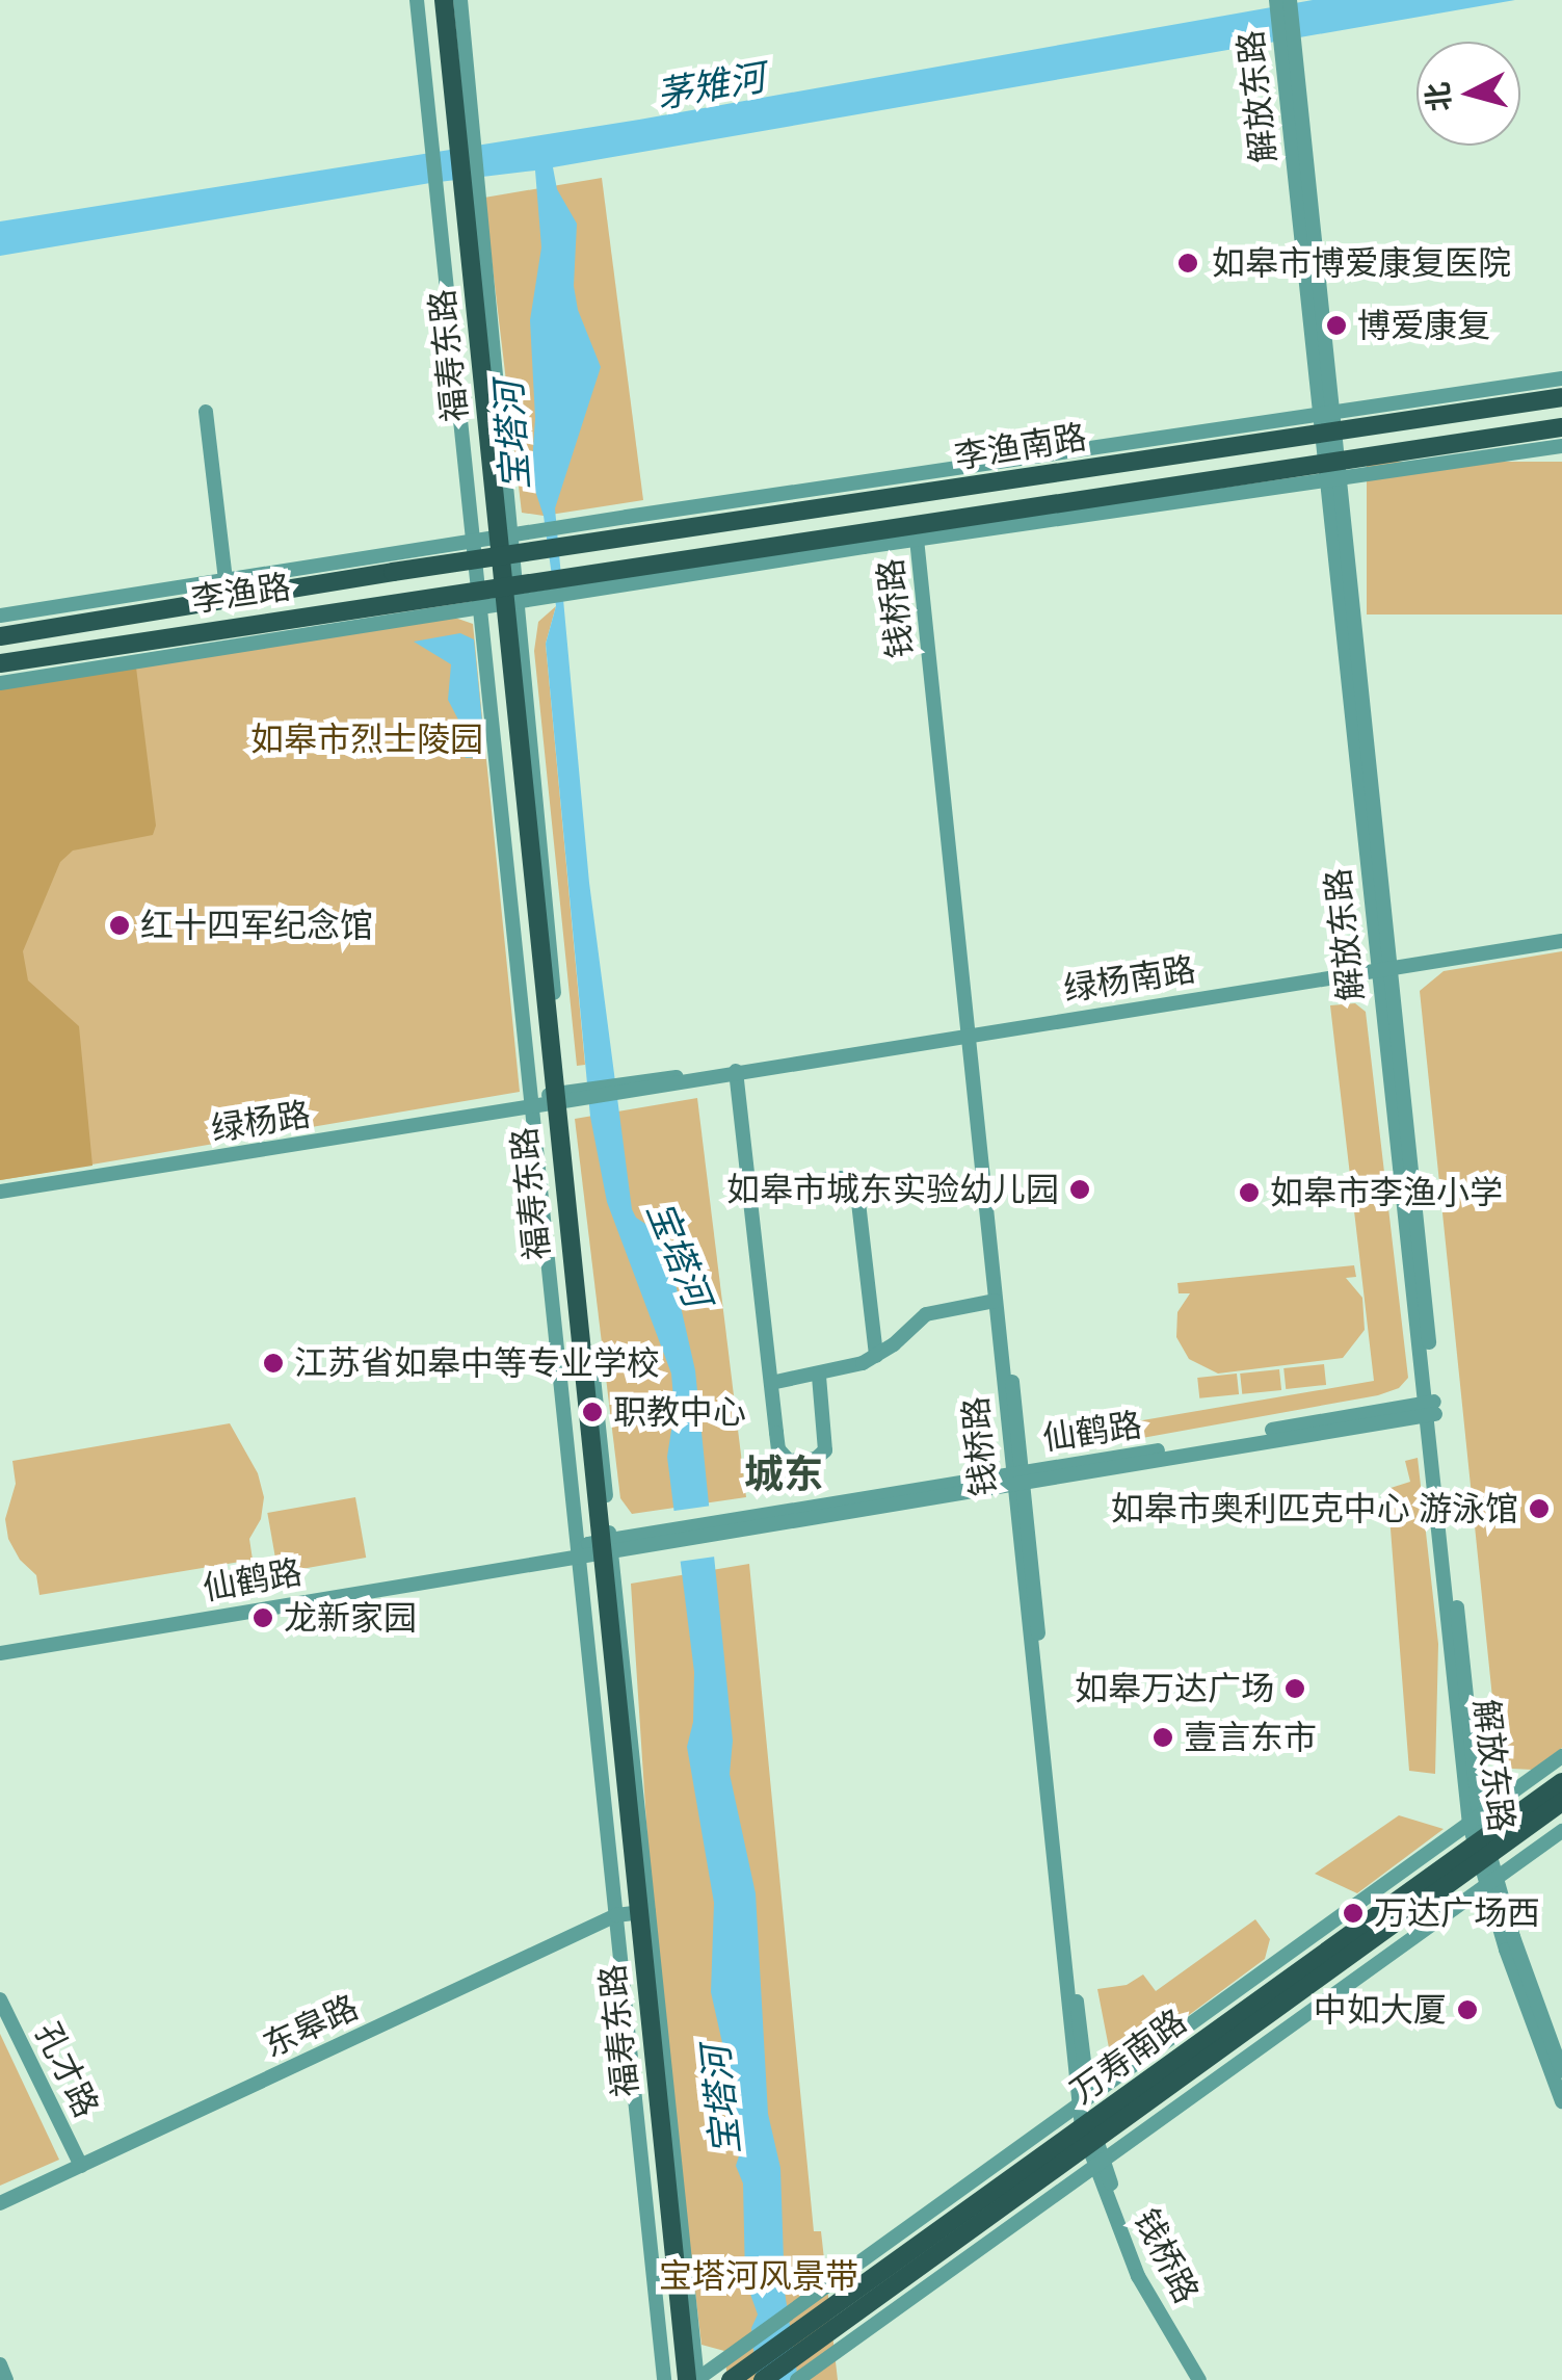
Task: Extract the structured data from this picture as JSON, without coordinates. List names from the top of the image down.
{
  "streets": {
    "main road": [
      "福寿东路",
      "李渔南路",
      "李渔路",
      "万寿南路"
    ],
    "street": [
      "解放东路",
      "钱桥路",
      "绿杨南路",
      "绿杨路",
      "仙鹤路",
      "东皋路",
      "孔才路"
    ]
  },
  "crossings": [
    ["解放东路", "李渔南路"],
    ["解放东路", "绿杨南路"],
    ["解放东路", "仙鹤路"],
    ["解放东路", "万寿南路"],
    ["福寿东路", "李渔南路"],
    ["福寿东路", "李渔路"],
    ["福寿东路", "绿杨南路"],
    ["福寿东路", "绿杨路"],
    ["福寿东路", "仙鹤路"],
    ["福寿东路", "东皋路"],
    ["李渔南路", "李渔路"],
    ["钱桥路", "绿杨南路"],
    ["钱桥路", "仙鹤路"],
    ["钱桥路", "万寿南路"],
    ["绿杨南路", "绿杨路"],
    ["东皋路", "孔才路"]
  ],
  "districts": ["城东"],
  "water": ["茅雉河", "宝塔河"],
  "parks": ["如皋市烈士陵园", "宝塔河风景带"],
  "places": [
    "如皋市博爱康复医院",
    "博爱康复",
    "红十四军纪念馆",
    "如皋市城东实验幼儿园",
    "如皋市李渔小学",
    "江苏省如皋中等专业学校",
    "职教中心",
    "如皋市奥利匹克中心 游泳馆",
    "龙新家园",
    "如皋万达广场",
    "壹言东市",
    "万达广场西",
    "中如大厦"
  ],
  "north": "left"
}
